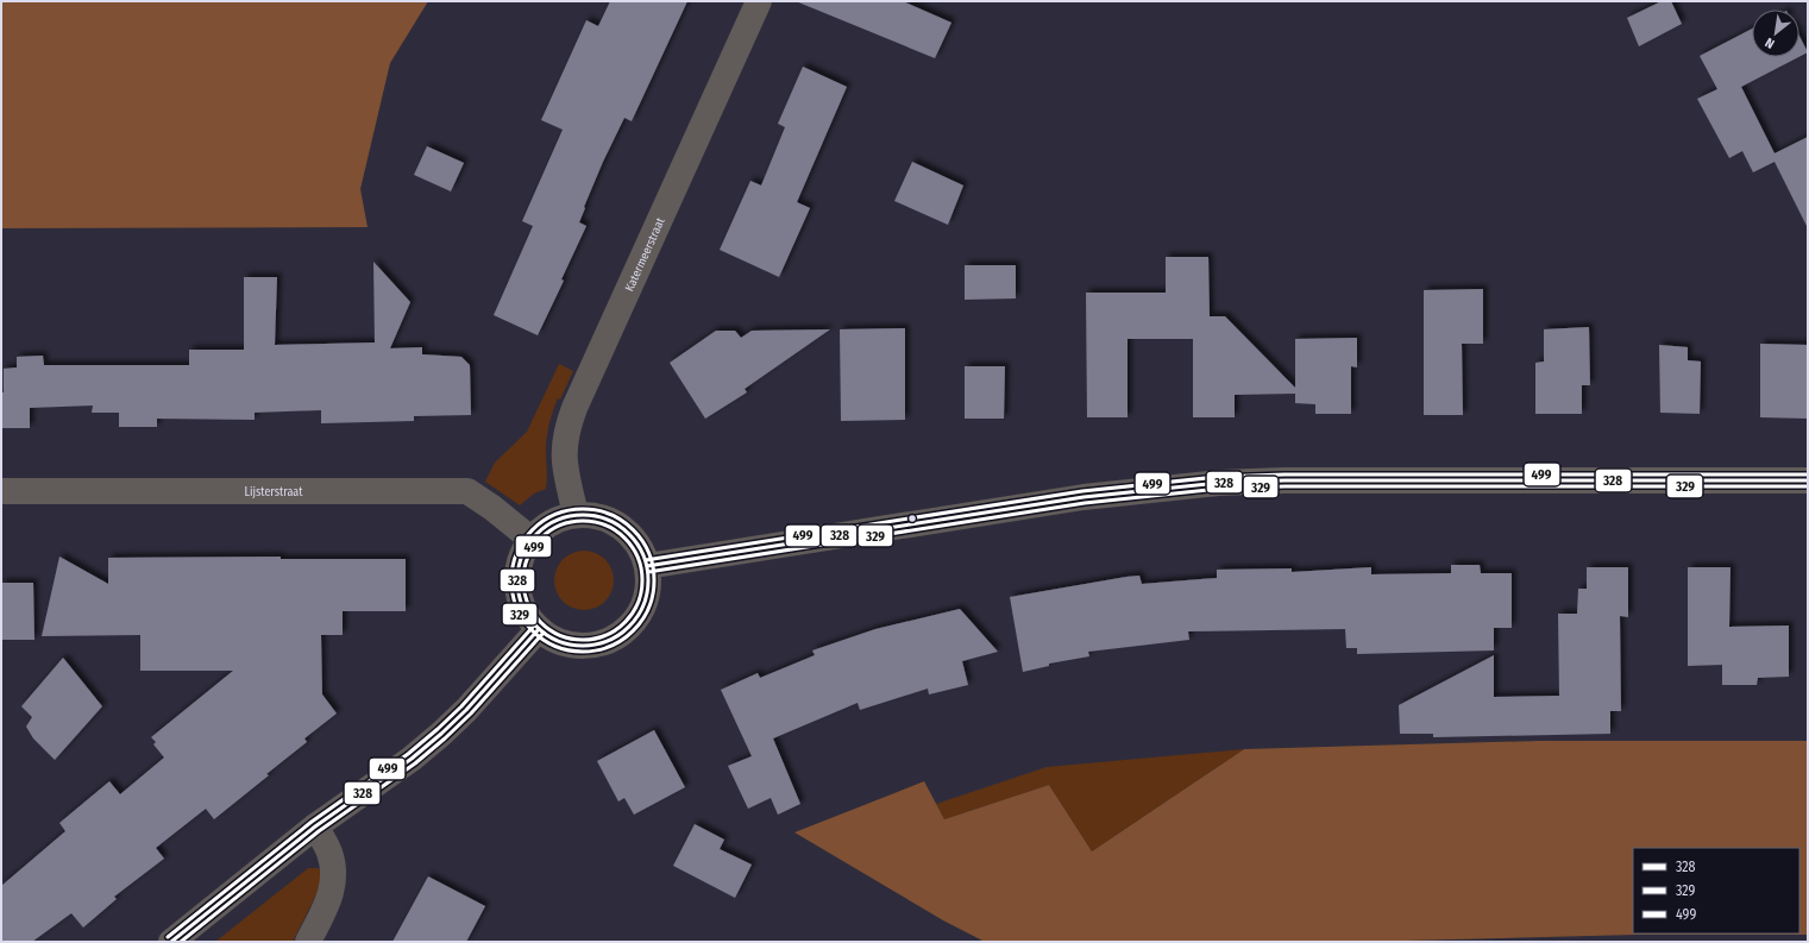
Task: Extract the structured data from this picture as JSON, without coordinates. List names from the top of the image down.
{
  "streets": {
    "street": ["Katermeerstraat", "Lijsterstraat"]
  },
  "crossings": [
    ["Katermeerstraat", "Lijsterstraat"]
  ],
  "lines": ["transit line 499", "transit line 328", "transit line 329"],
  "legend": ["328", "329", "499"],
  "north": "bottom left"
}
